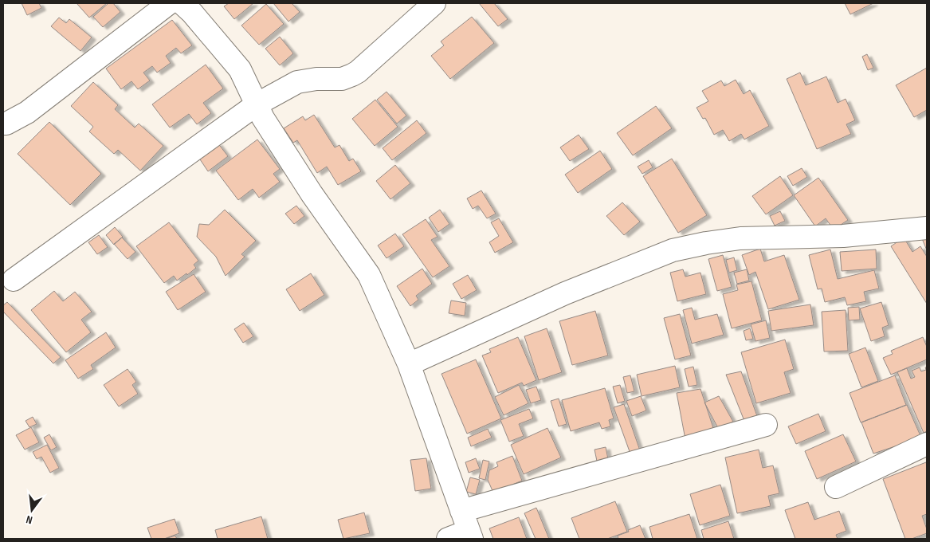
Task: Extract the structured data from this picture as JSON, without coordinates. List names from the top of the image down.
{
  "north": "bottom"
}
